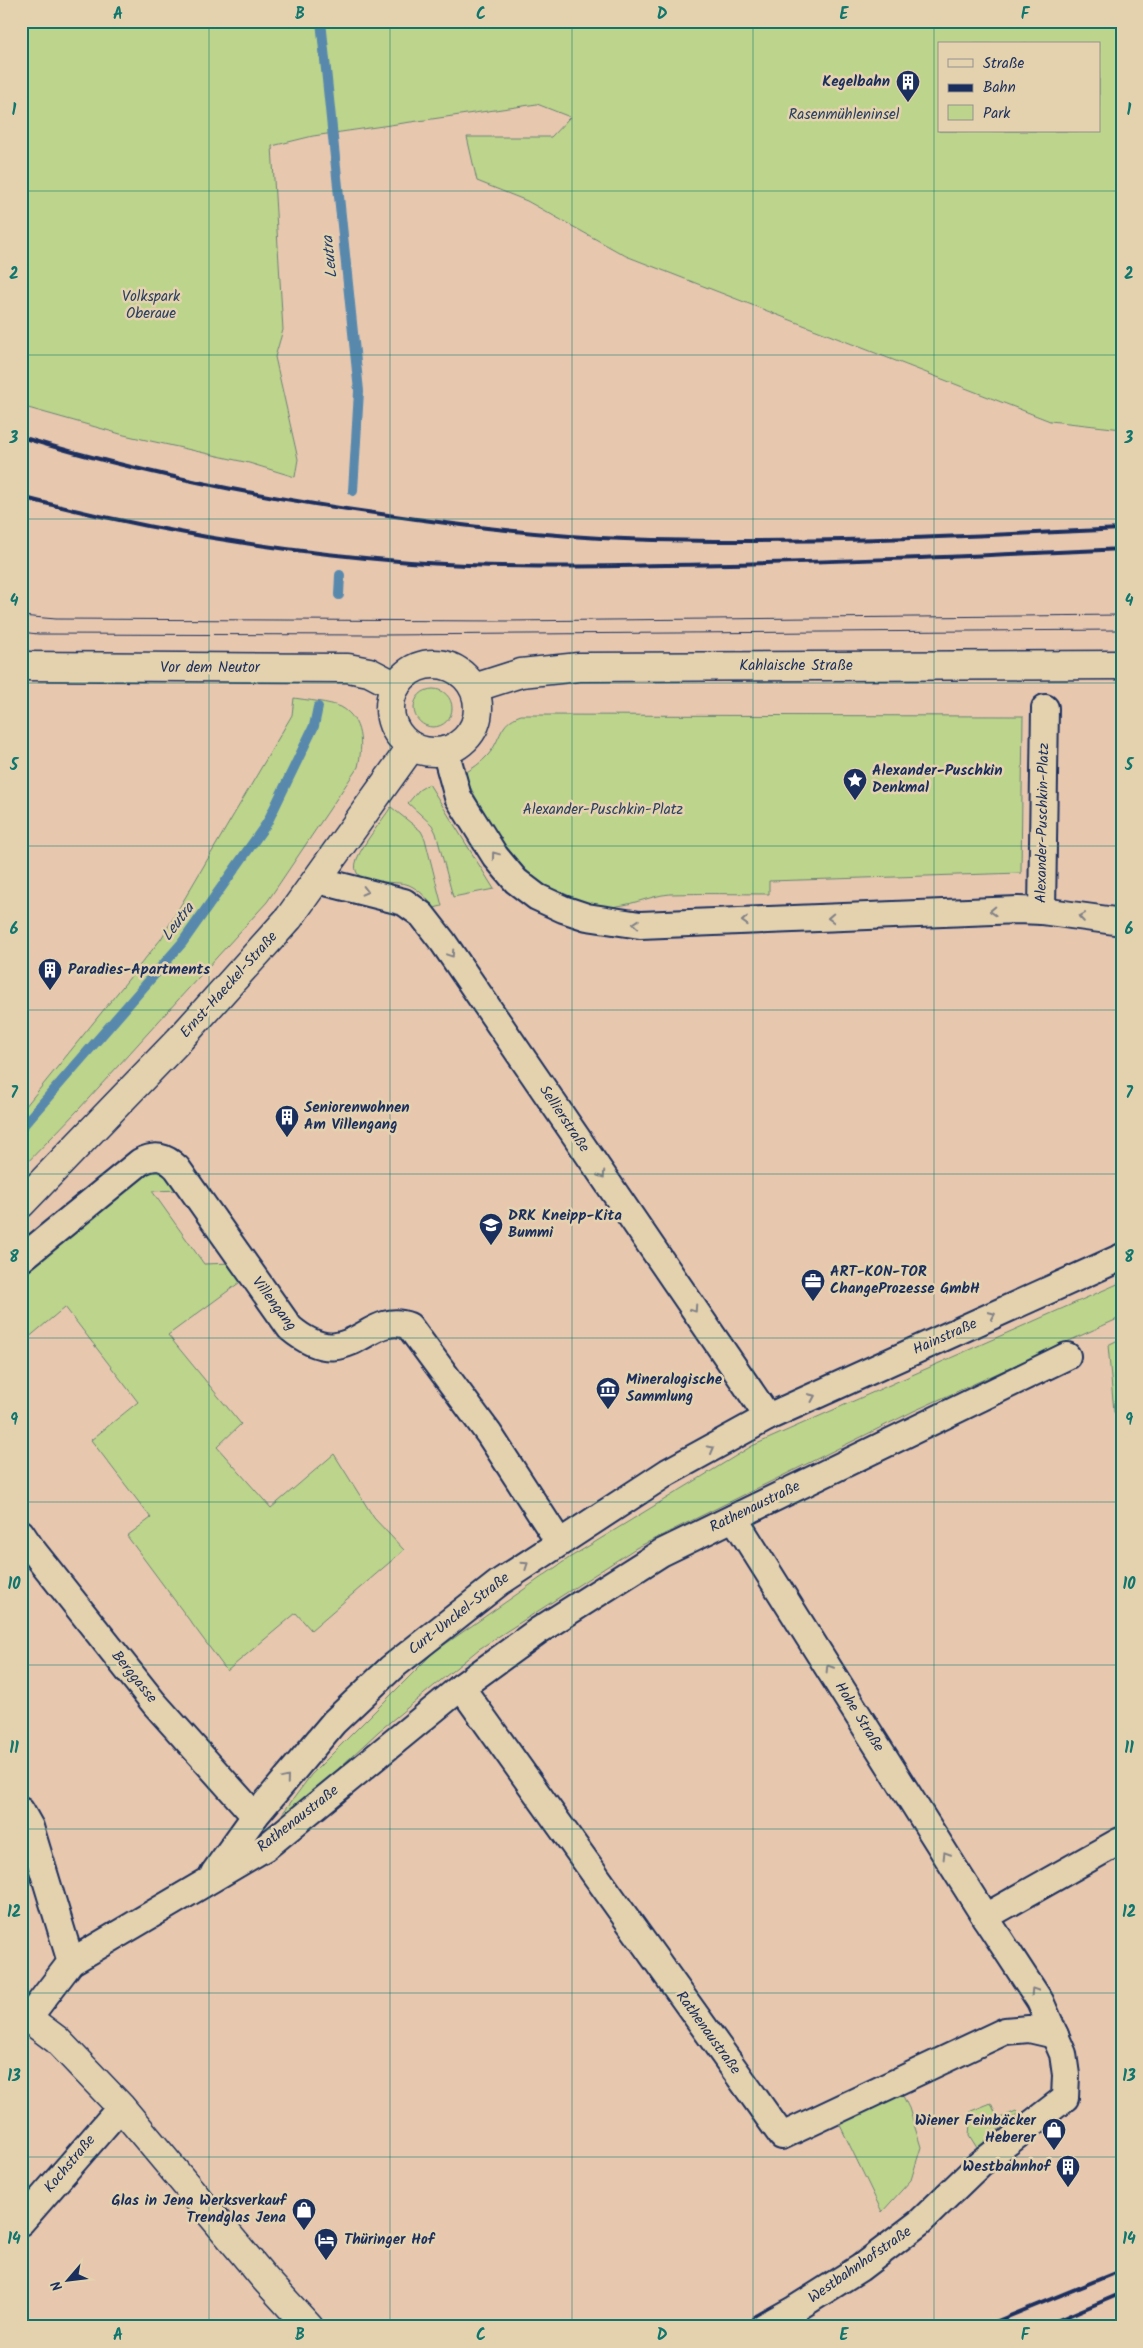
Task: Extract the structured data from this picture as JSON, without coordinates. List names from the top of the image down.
{
  "streets": {
    "main road": ["Kahlaische Straße", "Vor dem Neutor", "Ernst-Haeckel-Straße"],
    "street": [
      "Alexander-Puschkin-Platz",
      "Sellierstraße",
      "Villengang",
      "Hainstraße",
      "Rathenaustraße",
      "Curt-Unckel-Straße",
      "Berggasse",
      "Hohe Straße",
      "Kochstraße",
      "Westbahnhofstraße"
    ]
  },
  "crossings": [
    ["Kahlaische Straße", "Vor dem Neutor"],
    ["Kahlaische Straße", "Alexander-Puschkin-Platz"],
    ["Kahlaische Straße", "Ernst-Haeckel-Straße"],
    ["Vor dem Neutor", "Alexander-Puschkin-Platz"],
    ["Vor dem Neutor", "Ernst-Haeckel-Straße"],
    ["Alexander-Puschkin-Platz", "Ernst-Haeckel-Straße"],
    ["Ernst-Haeckel-Straße", "Sellierstraße"],
    ["Sellierstraße", "Hainstraße"],
    ["Sellierstraße", "Curt-Unckel-Straße"],
    ["Villengang", "Curt-Unckel-Straße"],
    ["Hainstraße", "Curt-Unckel-Straße"],
    ["Rathenaustraße", "Curt-Unckel-Straße"],
    ["Rathenaustraße", "Hohe Straße"],
    ["Curt-Unckel-Straße", "Berggasse"],
    ["Hohe Straße", "Westbahnhofstraße"]
  ],
  "one_way": [
    "Alexander-Puschkin-Platz",
    "Sellierstraße",
    "Hainstraße",
    "Curt-Unckel-Straße",
    "Hohe Straße"
  ],
  "water": ["Leutra"],
  "parks": ["Rasenmühleninsel", "Volkspark Oberaue", "Alexander-Puschkin-Platz"],
  "places": {
    "building": [
      "Kegelbahn",
      "Paradies-Apartments",
      "Seniorenwohnen Am Villengang",
      "Westbahnhof"
    ],
    "place": ["Alexander-Puschkin Denkmal"],
    "school or university": ["DRK Kneipp-Kita Bummi"],
    "office": ["ART-KON-TOR ChangeProzesse GmbH"],
    "museum": ["Mineralogische Sammlung"],
    "shop": ["Wiener Feinbäcker Heberer", "Glas in Jena Werksverkauf Trendglas Jena"],
    "hotel": ["Thüringer Hof"]
  },
  "legend": ["Straße", "Bahn", "Park"],
  "north": "bottom left",
  "grid": {
    "columns": [
      "A",
      "B",
      "C",
      "D",
      "E",
      "F"
    ],
    "rows": [
      "1",
      "2",
      "3",
      "4",
      "5",
      "6",
      "7",
      "8",
      "9",
      "10",
      "11",
      "12",
      "13",
      "14"
    ]
  }
}
